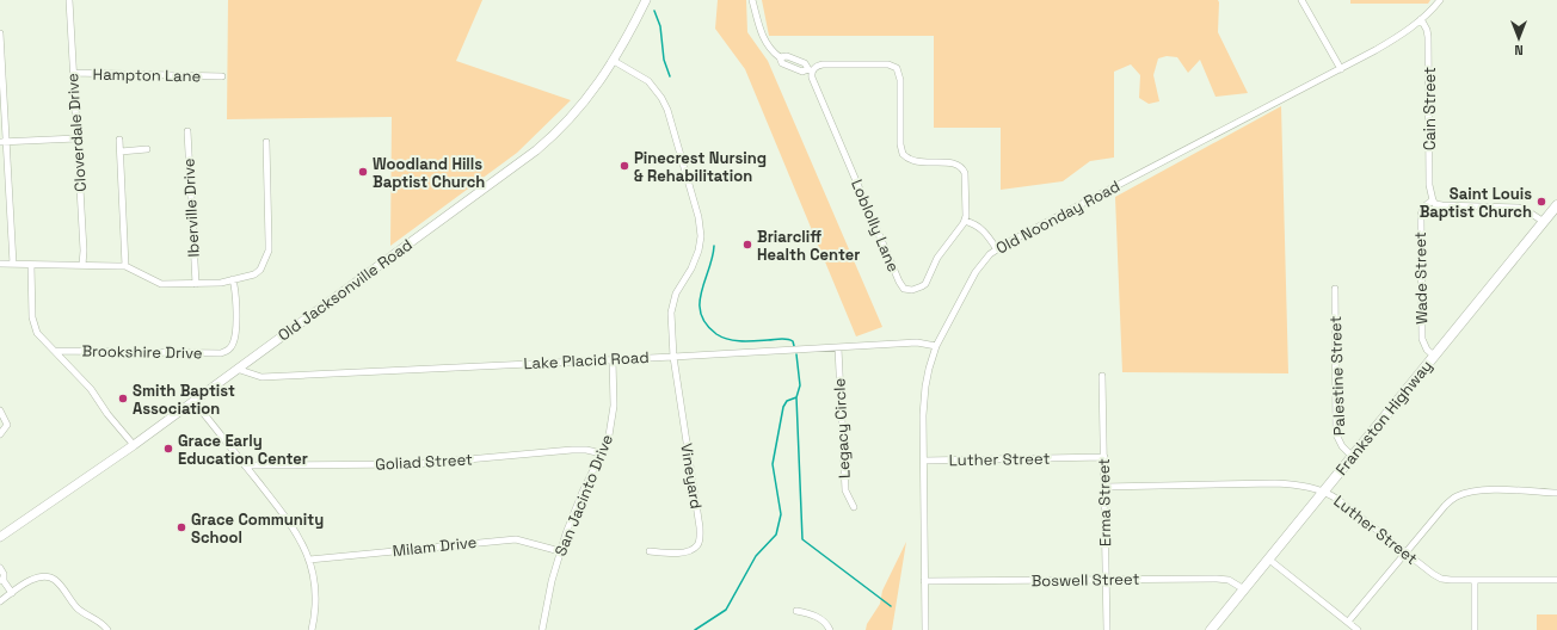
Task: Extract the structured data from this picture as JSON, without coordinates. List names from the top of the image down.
{
  "streets": {
    "main road": ["Old Jacksonville Road", "Frankston Highway"],
    "street": [
      "Hampton Lane",
      "Cain Street",
      "Cloverdale Drive",
      "Iberville Drive",
      "Old Noonday Road",
      "Loblolly Lane",
      "Wade Street",
      "Brookshire Drive",
      "Lake Placid Road",
      "Palestine Street",
      "Legacy Circle",
      "Luther Street",
      "Goliad Street",
      "Vineyard",
      "San Jacinto Drive",
      "Erma Street",
      "Milam Drive",
      "Boswell Street"
    ]
  },
  "crossings": [
    ["Hampton Lane", "Cloverdale Drive"],
    ["Cain Street", "Old Noonday Road"],
    ["Cain Street", "Wade Street"],
    ["Old Noonday Road", "Lake Placid Road"],
    ["Old Noonday Road", "Luther Street"],
    ["Old Noonday Road", "Boswell Street"],
    ["Wade Street", "Frankston Highway"],
    ["Old Jacksonville Road", "Lake Placid Road"],
    ["Lake Placid Road", "Legacy Circle"],
    ["Lake Placid Road", "Vineyard"],
    ["Lake Placid Road", "San Jacinto Drive"],
    ["Palestine Street", "Frankston Highway"],
    ["Frankston Highway", "Luther Street"],
    ["Frankston Highway", "Boswell Street"],
    ["Luther Street", "Erma Street"],
    ["Goliad Street", "San Jacinto Drive"],
    ["San Jacinto Drive", "Milam Drive"],
    ["Erma Street", "Boswell Street"]
  ],
  "places": [
    "Pinecrest Nursing & Rehabilitation",
    "Woodland Hills Baptist Church",
    "Saint Louis Baptist Church",
    "Briarcliff Health Center",
    "Smith Baptist Association",
    "Grace Early Education Center",
    "Grace Community School"
  ],
  "north": "bottom"
}
